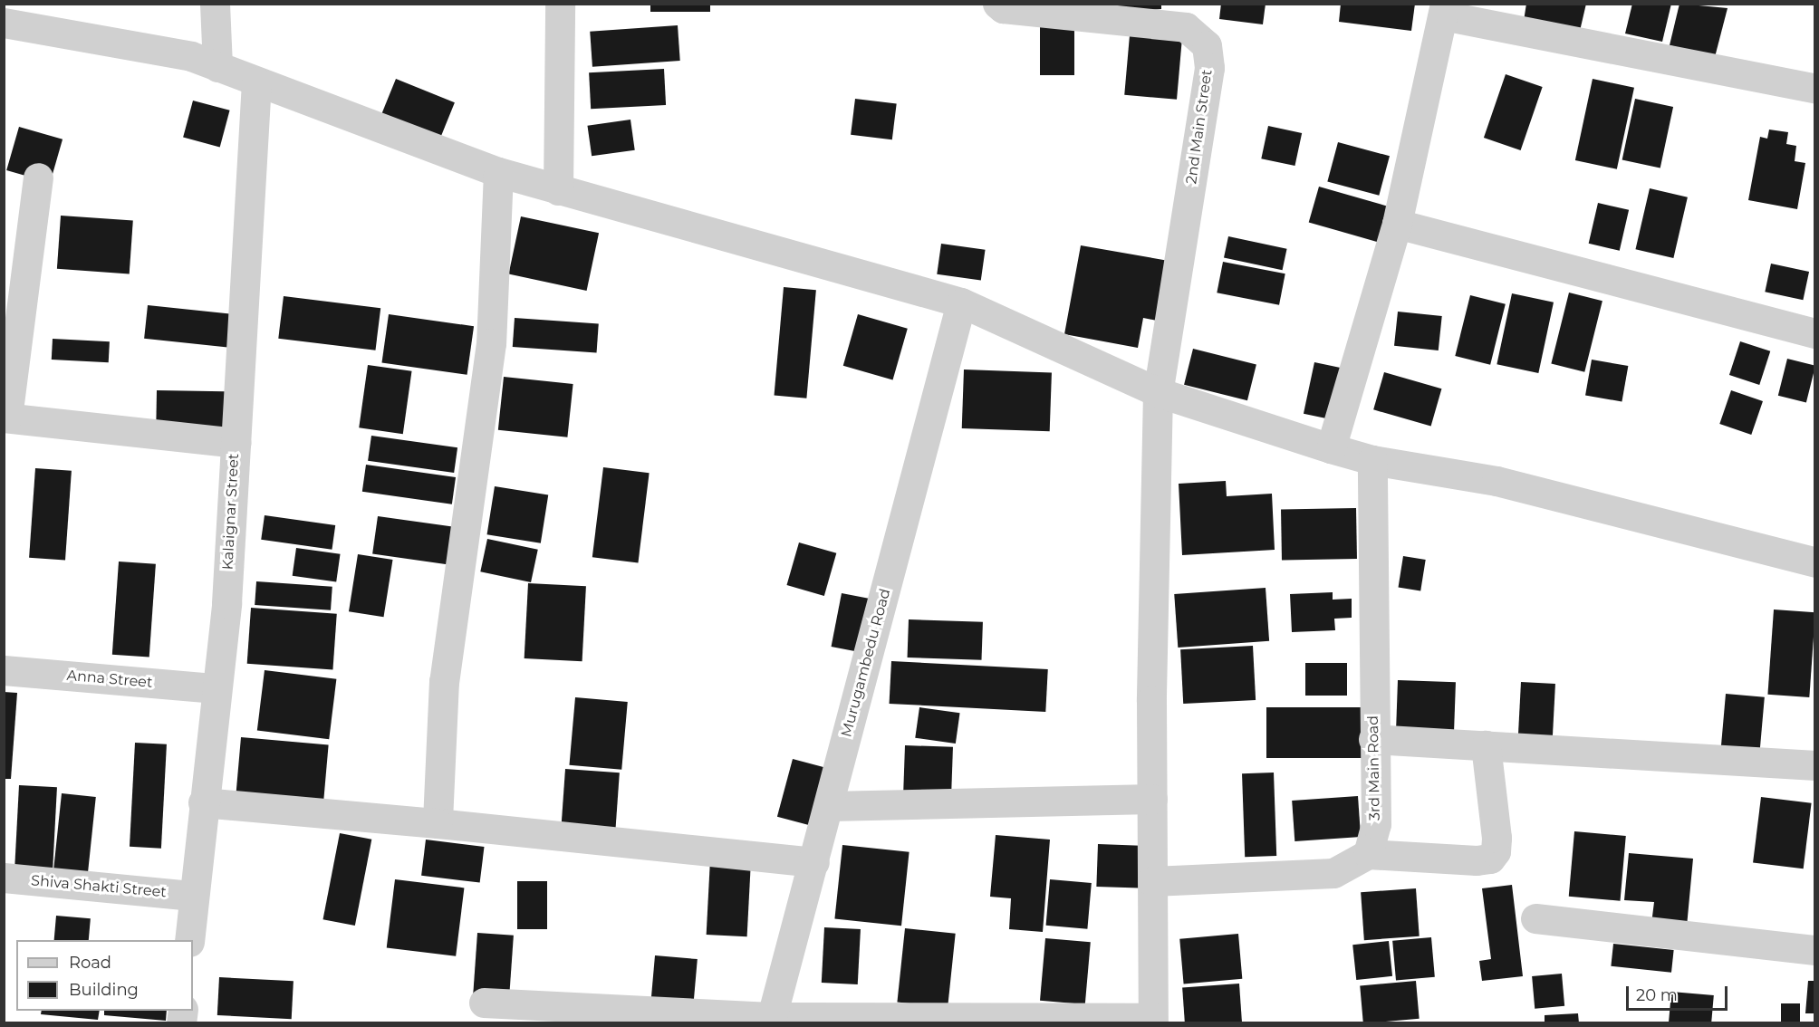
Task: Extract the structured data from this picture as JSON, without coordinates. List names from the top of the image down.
{
  "streets": {
    "street": [
      "2nd Main Street",
      "Kalaignar Street",
      "Murugambedu Road",
      "Anna Street",
      "3rd Main Road",
      "Shiva Shakti Street"
    ]
  },
  "crossings": [
    ["Kalaignar Street", "Anna Street"],
    ["Kalaignar Street", "Shiva Shakti Street"]
  ],
  "legend": ["Road", "Building"],
  "scale_bar": "20 m"
}
